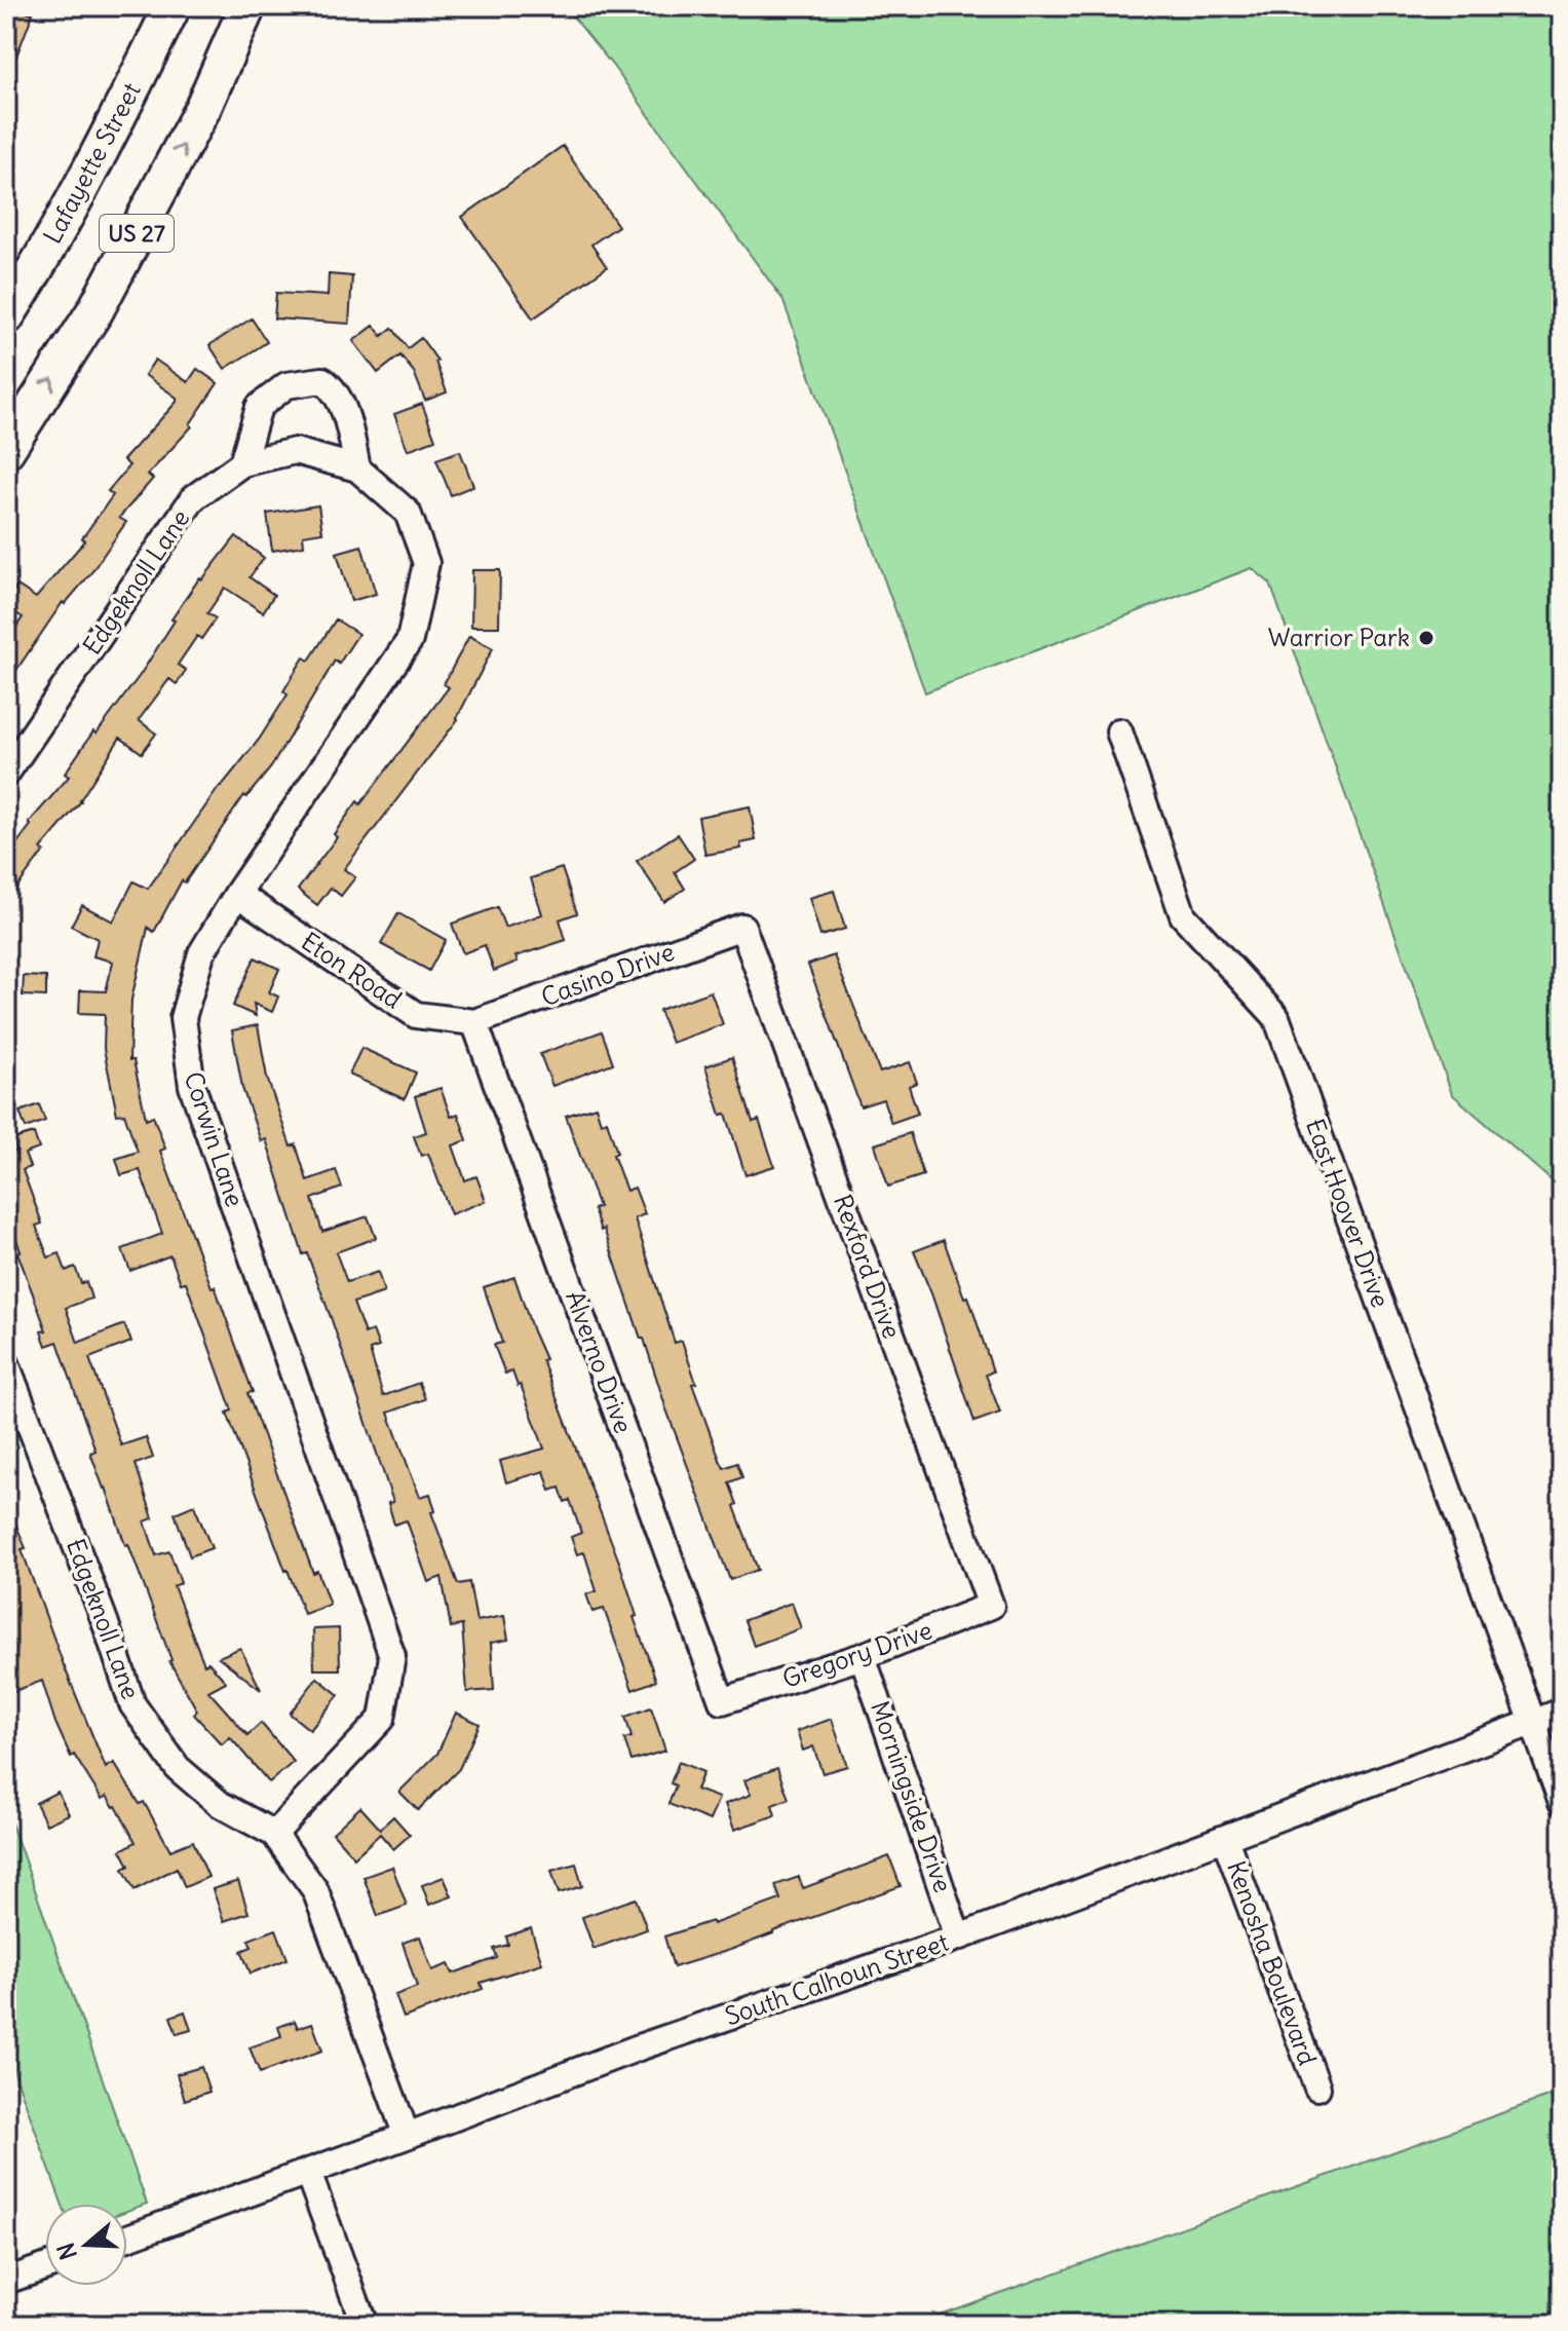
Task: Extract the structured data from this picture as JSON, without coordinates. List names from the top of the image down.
{
  "streets": {
    "highway": ["Lafayette Street", "US 27"],
    "street": [
      "Edgeknoll Lane",
      "Eton Road",
      "Casino Drive",
      "Corwin Lane",
      "East Hoover Drive",
      "Rexford Drive",
      "Alverno Drive",
      "Gregory Drive",
      "Morningside Drive",
      "Kenosha Boulevard",
      "South Calhoun Street"
    ]
  },
  "crossings": [
    ["Edgeknoll Lane", "Corwin Lane"],
    ["Edgeknoll Lane", "South Calhoun Street"],
    ["Eton Road", "Casino Drive"],
    ["Eton Road", "Corwin Lane"],
    ["Eton Road", "Alverno Drive"],
    ["Casino Drive", "Rexford Drive"],
    ["Casino Drive", "Alverno Drive"],
    ["East Hoover Drive", "South Calhoun Street"],
    ["Rexford Drive", "Gregory Drive"],
    ["Alverno Drive", "Gregory Drive"],
    ["Gregory Drive", "Morningside Drive"],
    ["Morningside Drive", "South Calhoun Street"],
    ["Kenosha Boulevard", "South Calhoun Street"]
  ],
  "places": ["Warrior Park"],
  "north": "left"
}
